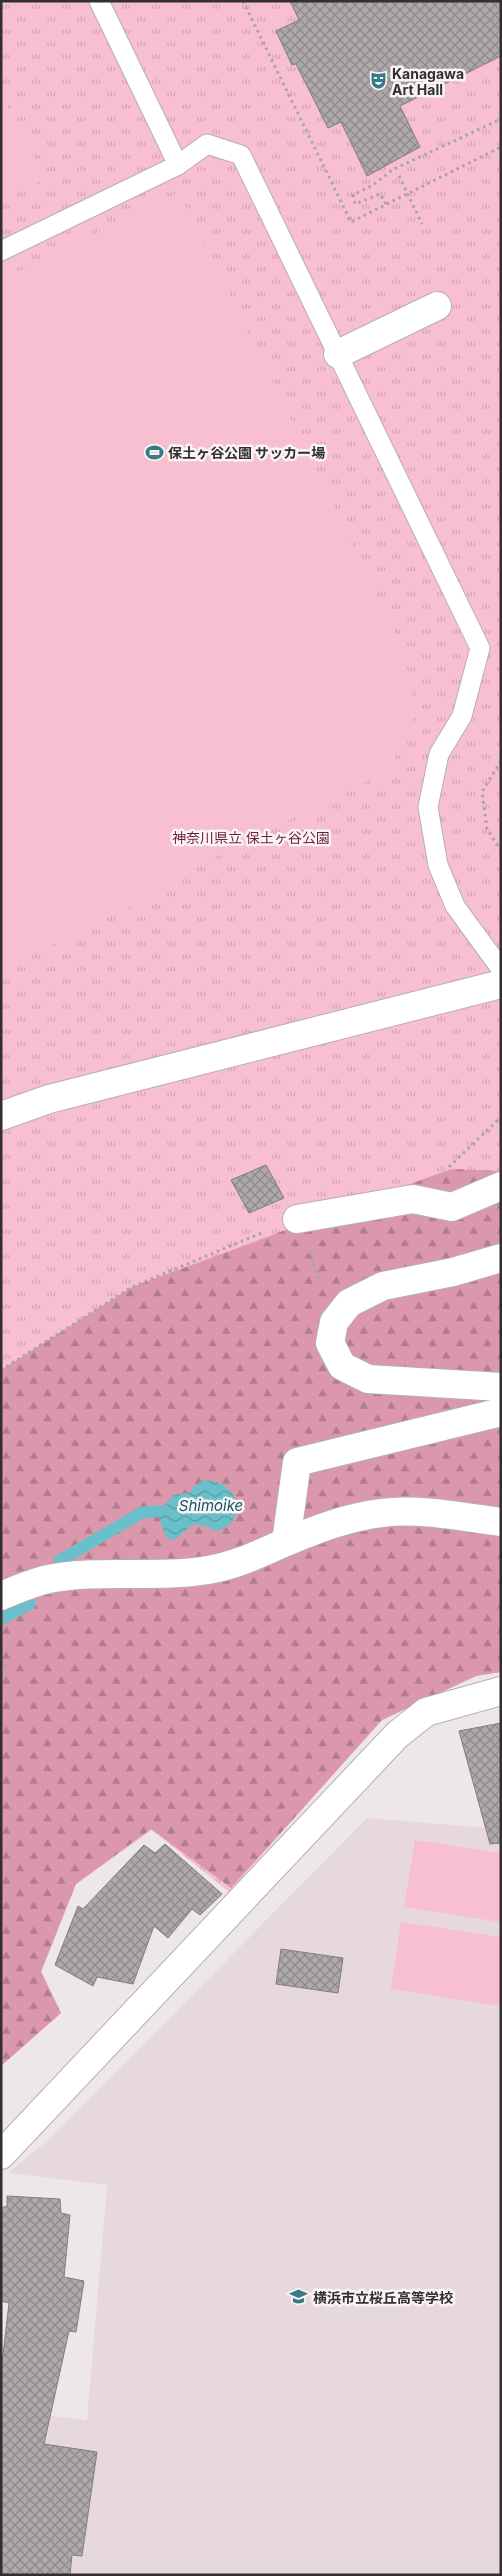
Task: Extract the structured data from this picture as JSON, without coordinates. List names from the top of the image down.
{
  "water": ["Shimoike"],
  "parks": ["神奈川県立 保土ヶ谷公園"],
  "places": {
    "theatre": ["Kanagawa Art Hall"],
    "sports": ["保土ヶ谷公園 サッカー場"],
    "school or university": ["横浜市立桜丘高等学校"]
  }
}
